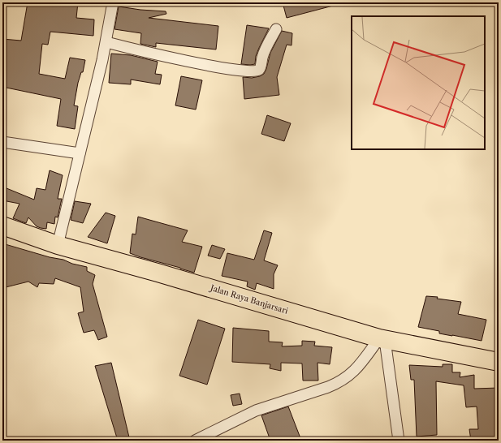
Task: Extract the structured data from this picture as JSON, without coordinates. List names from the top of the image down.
{
  "streets": {
    "highway": ["Jalan Raya Banjarsari"]
  }
}
